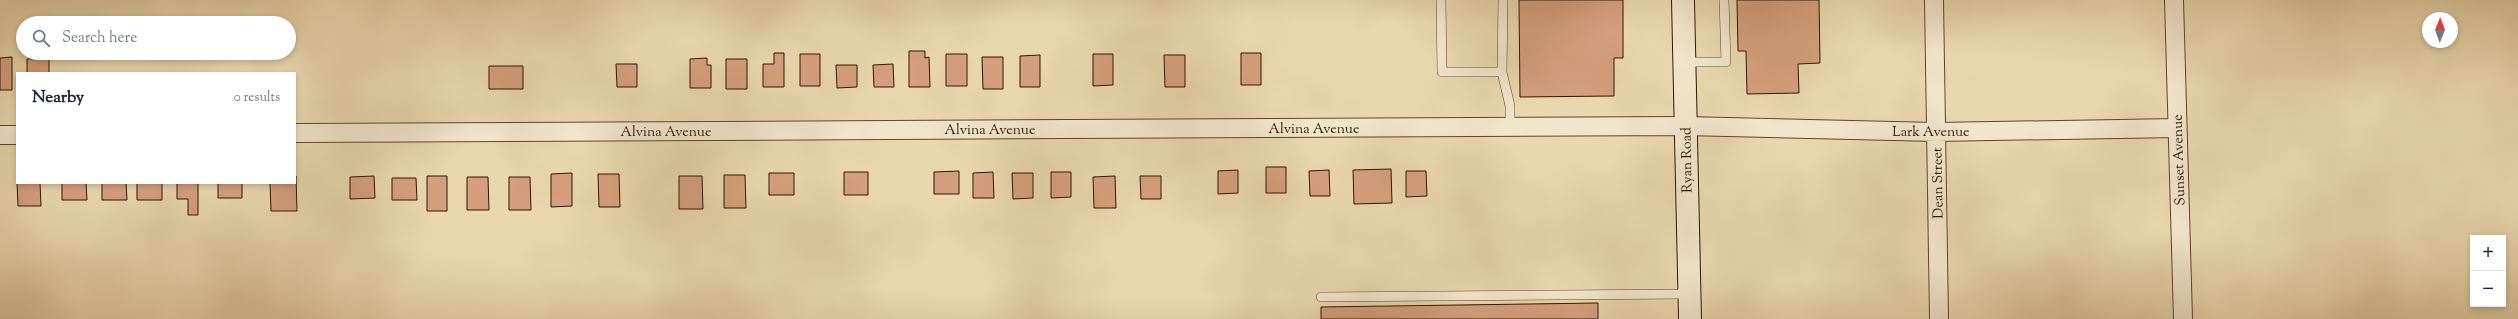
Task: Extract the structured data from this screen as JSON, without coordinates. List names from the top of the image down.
{
  "streets": {
    "main road": ["Ryan Road"],
    "street": [
      "Alvina Avenue",
      "Lark Avenue",
      "Sunset Avenue",
      "Dean Street"
    ]
  },
  "crossings": [
    ["Alvina Avenue", "Lark Avenue"],
    ["Alvina Avenue", "Ryan Road"],
    ["Lark Avenue", "Ryan Road"],
    ["Lark Avenue", "Sunset Avenue"],
    ["Lark Avenue", "Dean Street"]
  ],
  "north": "top",
  "page": {
    "search": "Search here",
    "heading": ["Nearby", "0 results"],
    "map_buttons": ["+", "−"]
  }
}
